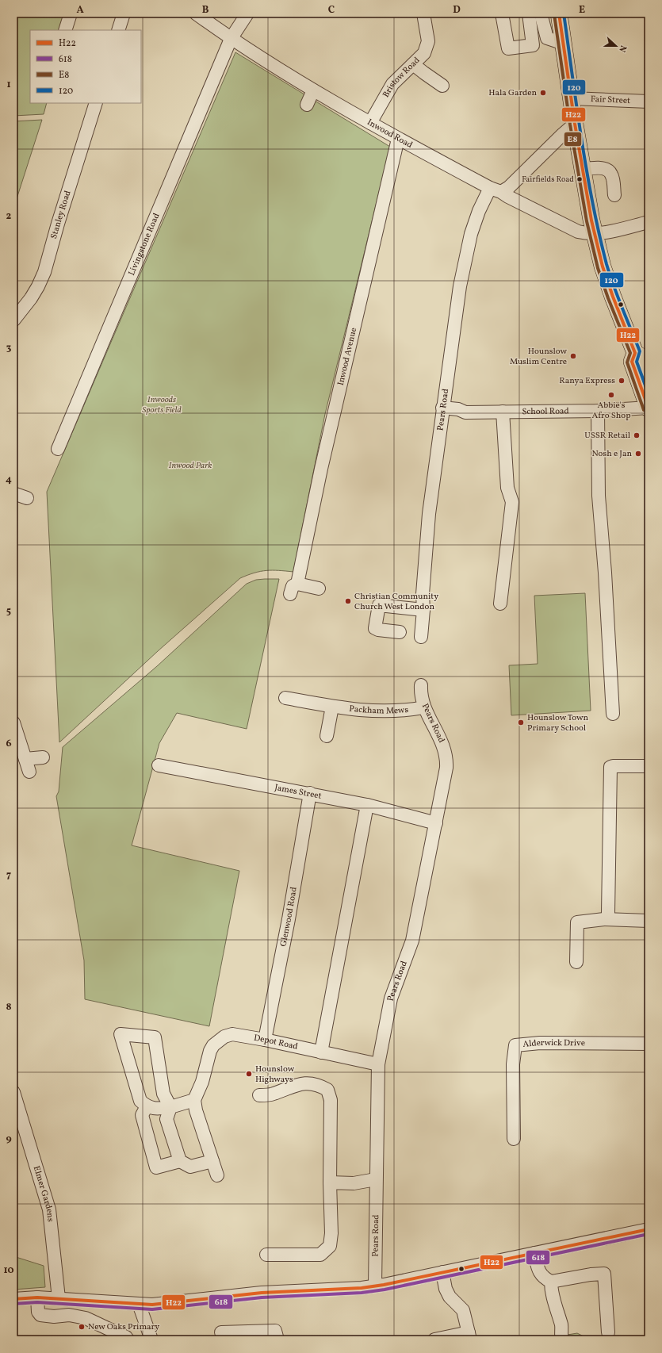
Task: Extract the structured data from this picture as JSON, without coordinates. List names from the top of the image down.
{
  "streets": {
    "street": [
      "Bristow Road",
      "Fair Street",
      "Inwood Road",
      "Stanley Road",
      "Livingstone Road",
      "Inwood Avenue",
      "Pears Road",
      "School Road",
      "Packham Mews",
      "James Street",
      "Glenwood Road",
      "Depot Road",
      "Alderwick Drive",
      "Elmer Gardens"
    ]
  },
  "crossings": [
    ["Bristow Road", "Inwood Road"],
    ["Inwood Road", "Livingstone Road"],
    ["Inwood Road", "Inwood Avenue"],
    ["Inwood Road", "Pears Road"],
    ["Pears Road", "School Road"],
    ["Pears Road", "Packham Mews"],
    ["Pears Road", "James Street"],
    ["Pears Road", "Depot Road"],
    ["James Street", "Glenwood Road"],
    ["Glenwood Road", "Depot Road"]
  ],
  "parks": ["Inwoods Sports Field", "Inwood Park"],
  "places": [
    "Hala Garden",
    "Fairfields Road",
    "Hounslow Muslim Centre",
    "Ranya Express",
    "Abbie's Afro Shop",
    "USSR Retail",
    "Nosh e Jan",
    "Christian Community Church West London",
    "Hounslow Town Primary School",
    "Hounslow Highways",
    "New Oaks Primary"
  ],
  "lines": [
    "transit line H22",
    "transit line 120",
    "transit line E8",
    "transit line 618"
  ],
  "legend": [
    "H22",
    "618",
    "E8",
    "120"
  ],
  "north": "right",
  "grid": {
    "columns": [
      "A",
      "B",
      "C",
      "D",
      "E"
    ],
    "rows": [
      "1",
      "2",
      "3",
      "4",
      "5",
      "6",
      "7",
      "8",
      "9",
      "10"
    ]
  }
}
